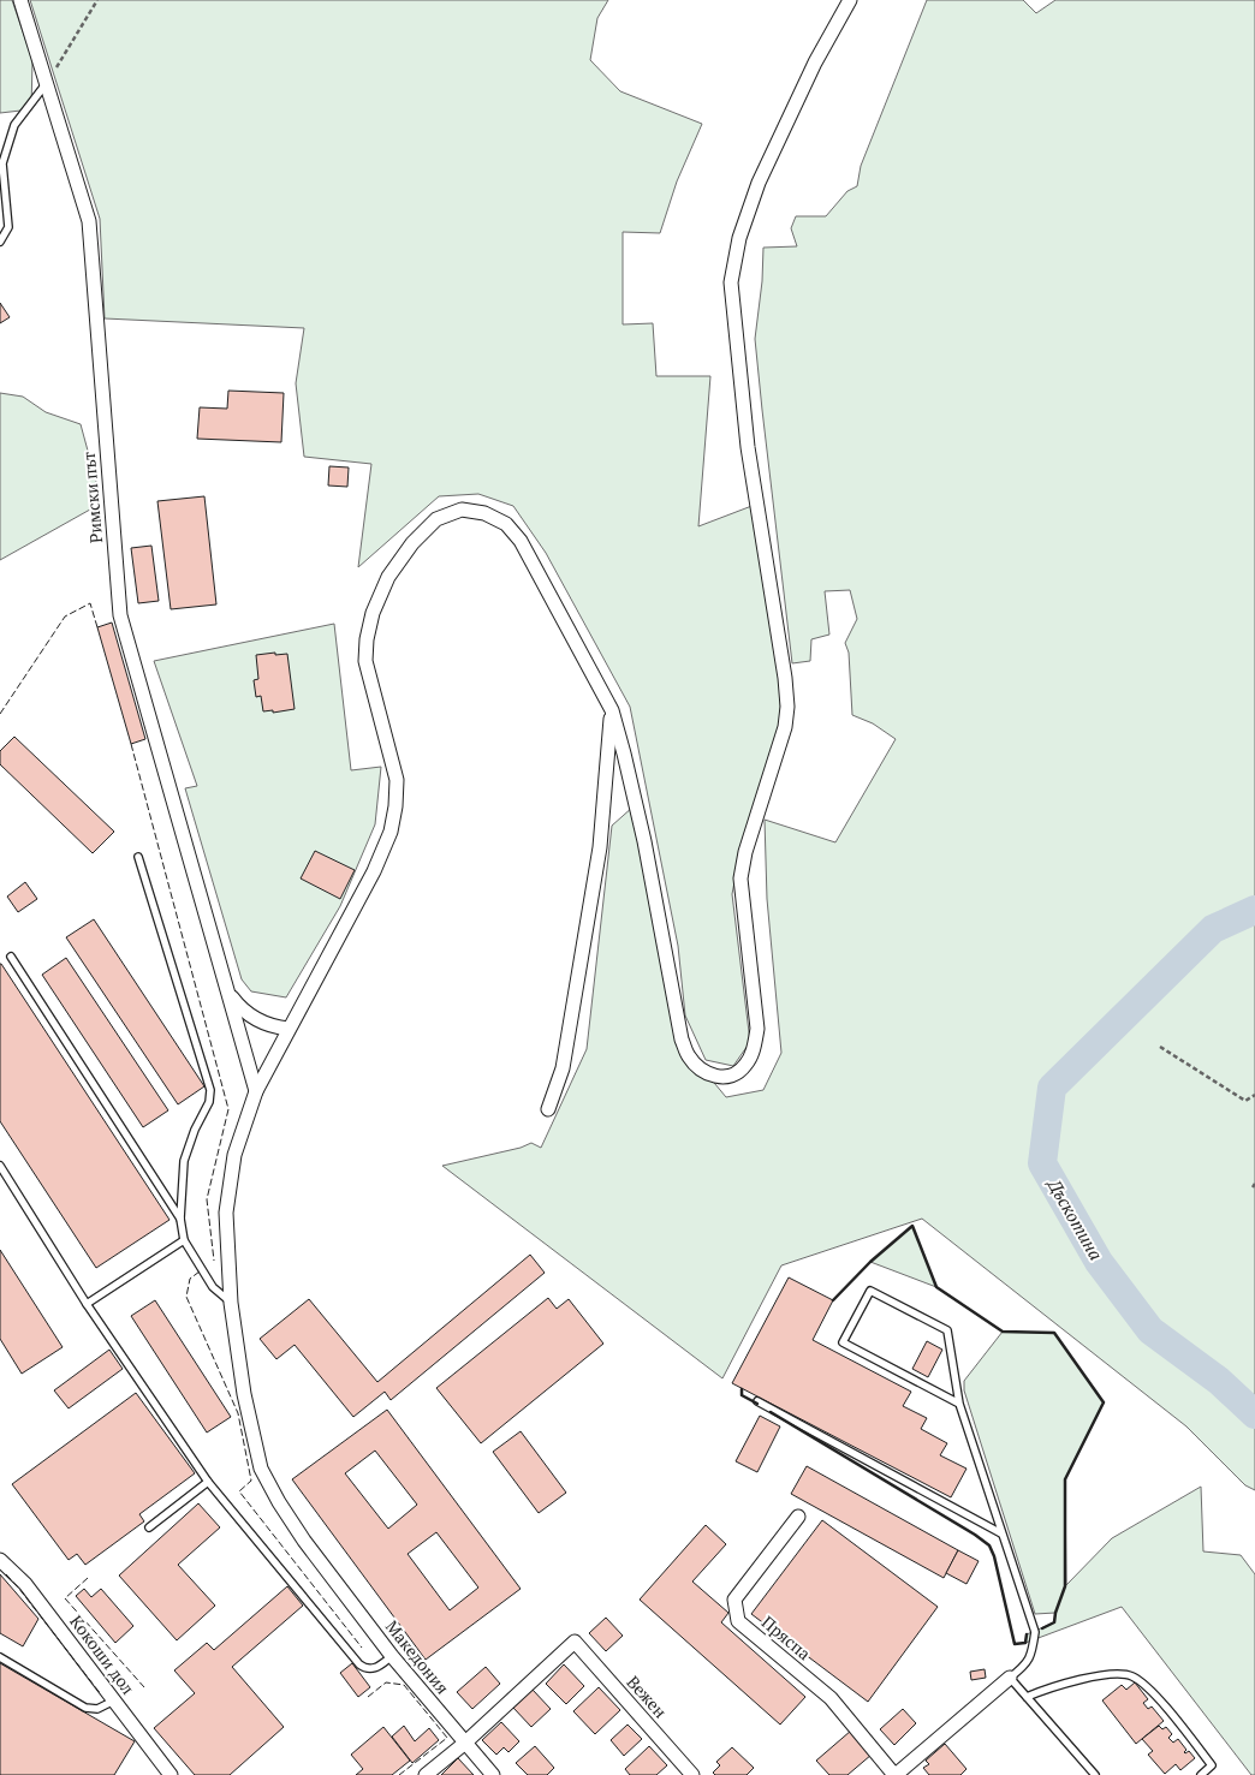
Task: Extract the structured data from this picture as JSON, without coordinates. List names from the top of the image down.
{
  "streets": {
    "street": [
      "Римски път",
      "Пряспа",
      "Кокоши дол",
      "Македония",
      "Вежен"
    ]
  },
  "crossings": [
    ["Римски път", "Македония"],
    ["Македония", "Вежен"]
  ],
  "water": ["Дъскотина"]
}
